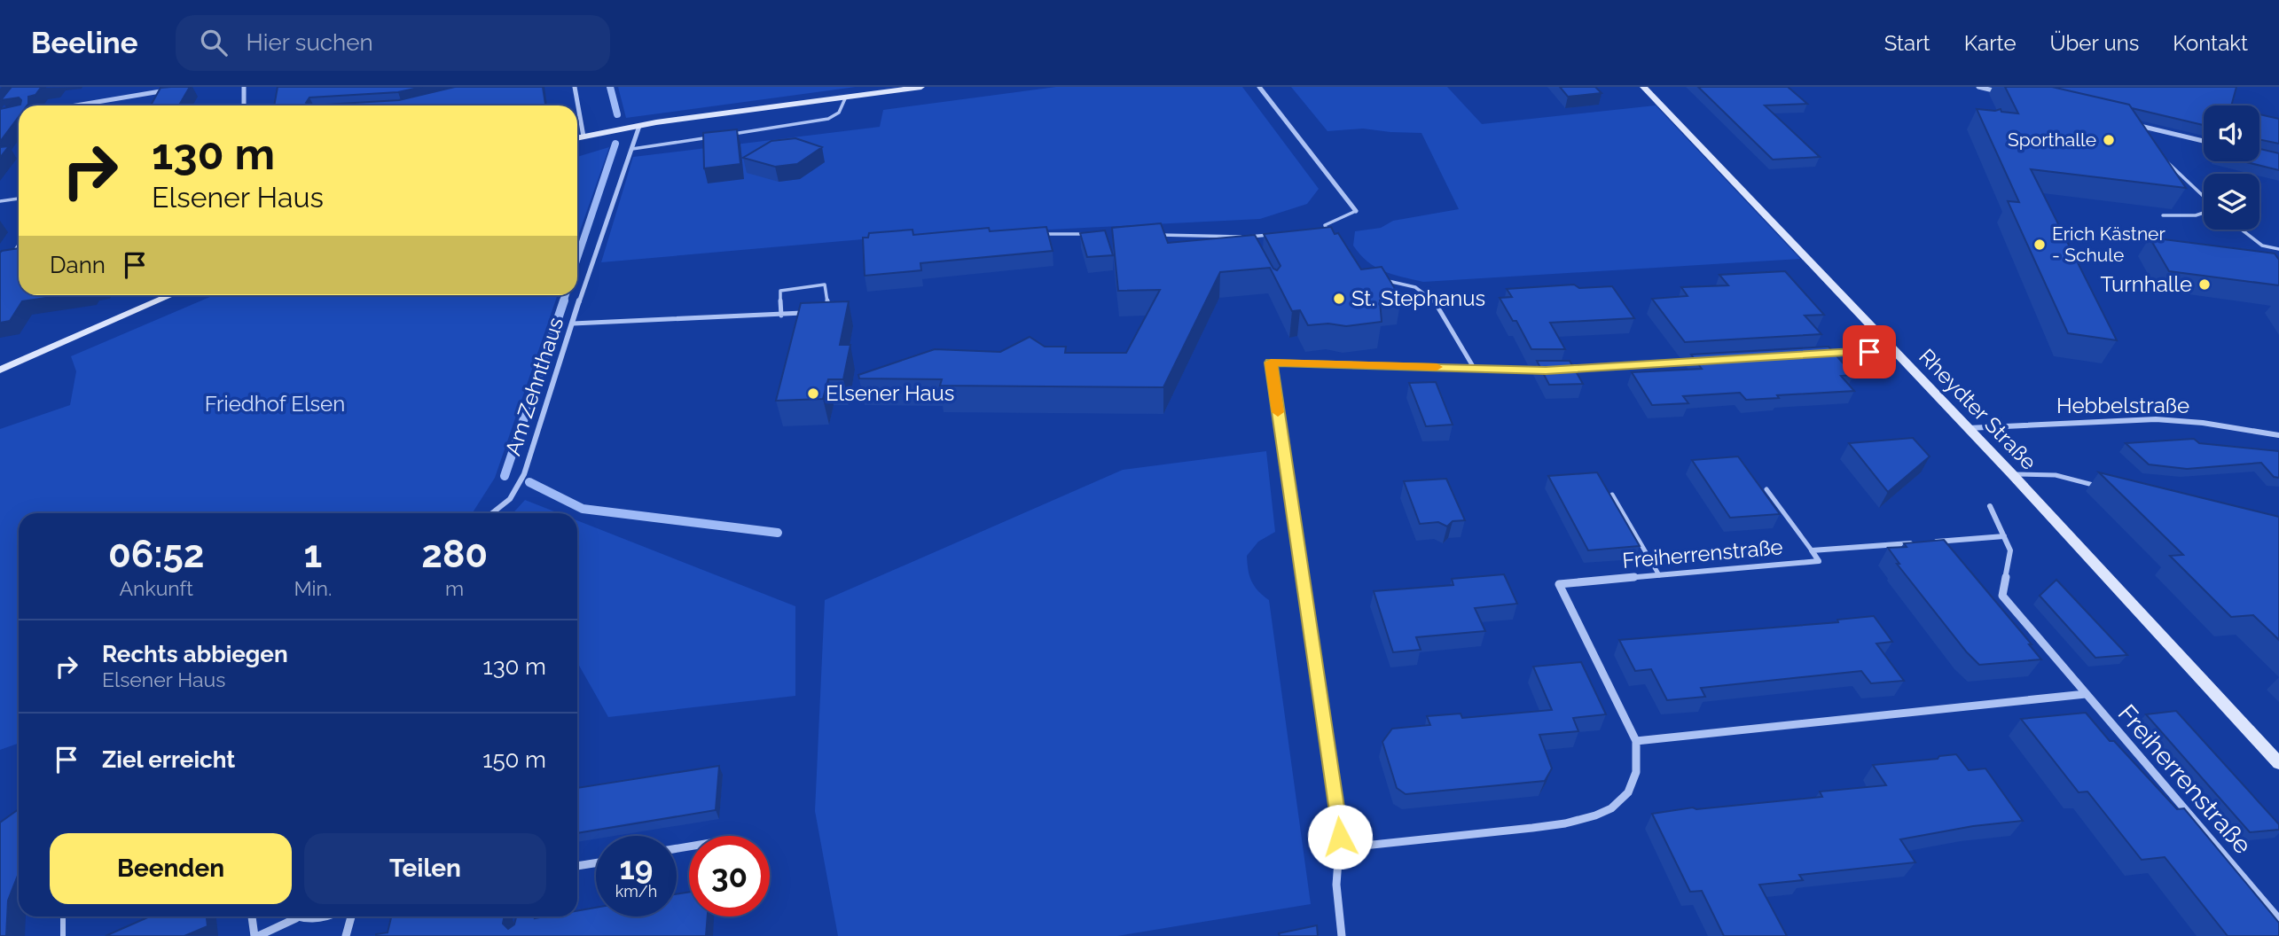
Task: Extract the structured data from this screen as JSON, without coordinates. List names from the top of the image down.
{
  "streets": {
    "main road": ["Rheydter Straße"],
    "street": ["Am Zehnthaus", "Hebbelstraße", "Freiherrenstraße"]
  },
  "crossings": [
    ["Hebbelstraße", "Rheydter Straße"]
  ],
  "parks": ["Friedhof Elsen"],
  "places": [
    "Sporthalle",
    "Erich Kästner - Schule",
    "Turnhalle",
    "St. Stephanus",
    "Elsener Haus"
  ],
  "page": {
    "header": "Beeline",
    "search": "Hier suchen",
    "nav": [
      "Start",
      "Karte",
      "Über uns",
      "Kontakt"
    ],
    "turn": ["130 m", "Elsener Haus"],
    "then": "Dann",
    "eta": [
      "06:52",
      "Ankunft",
      "1",
      "Min.",
      "280",
      "m"
    ],
    "list": [
      {
        "name": "Rechts abbiegen",
        "note": "Elsener Haus",
        "value": "130 m"
      },
      {
        "name": "Ziel erreicht",
        "value": "150 m"
      }
    ],
    "buttons": ["Beenden", "Teilen"],
    "speed": "19 km/h",
    "limit": "30"
  }
}
